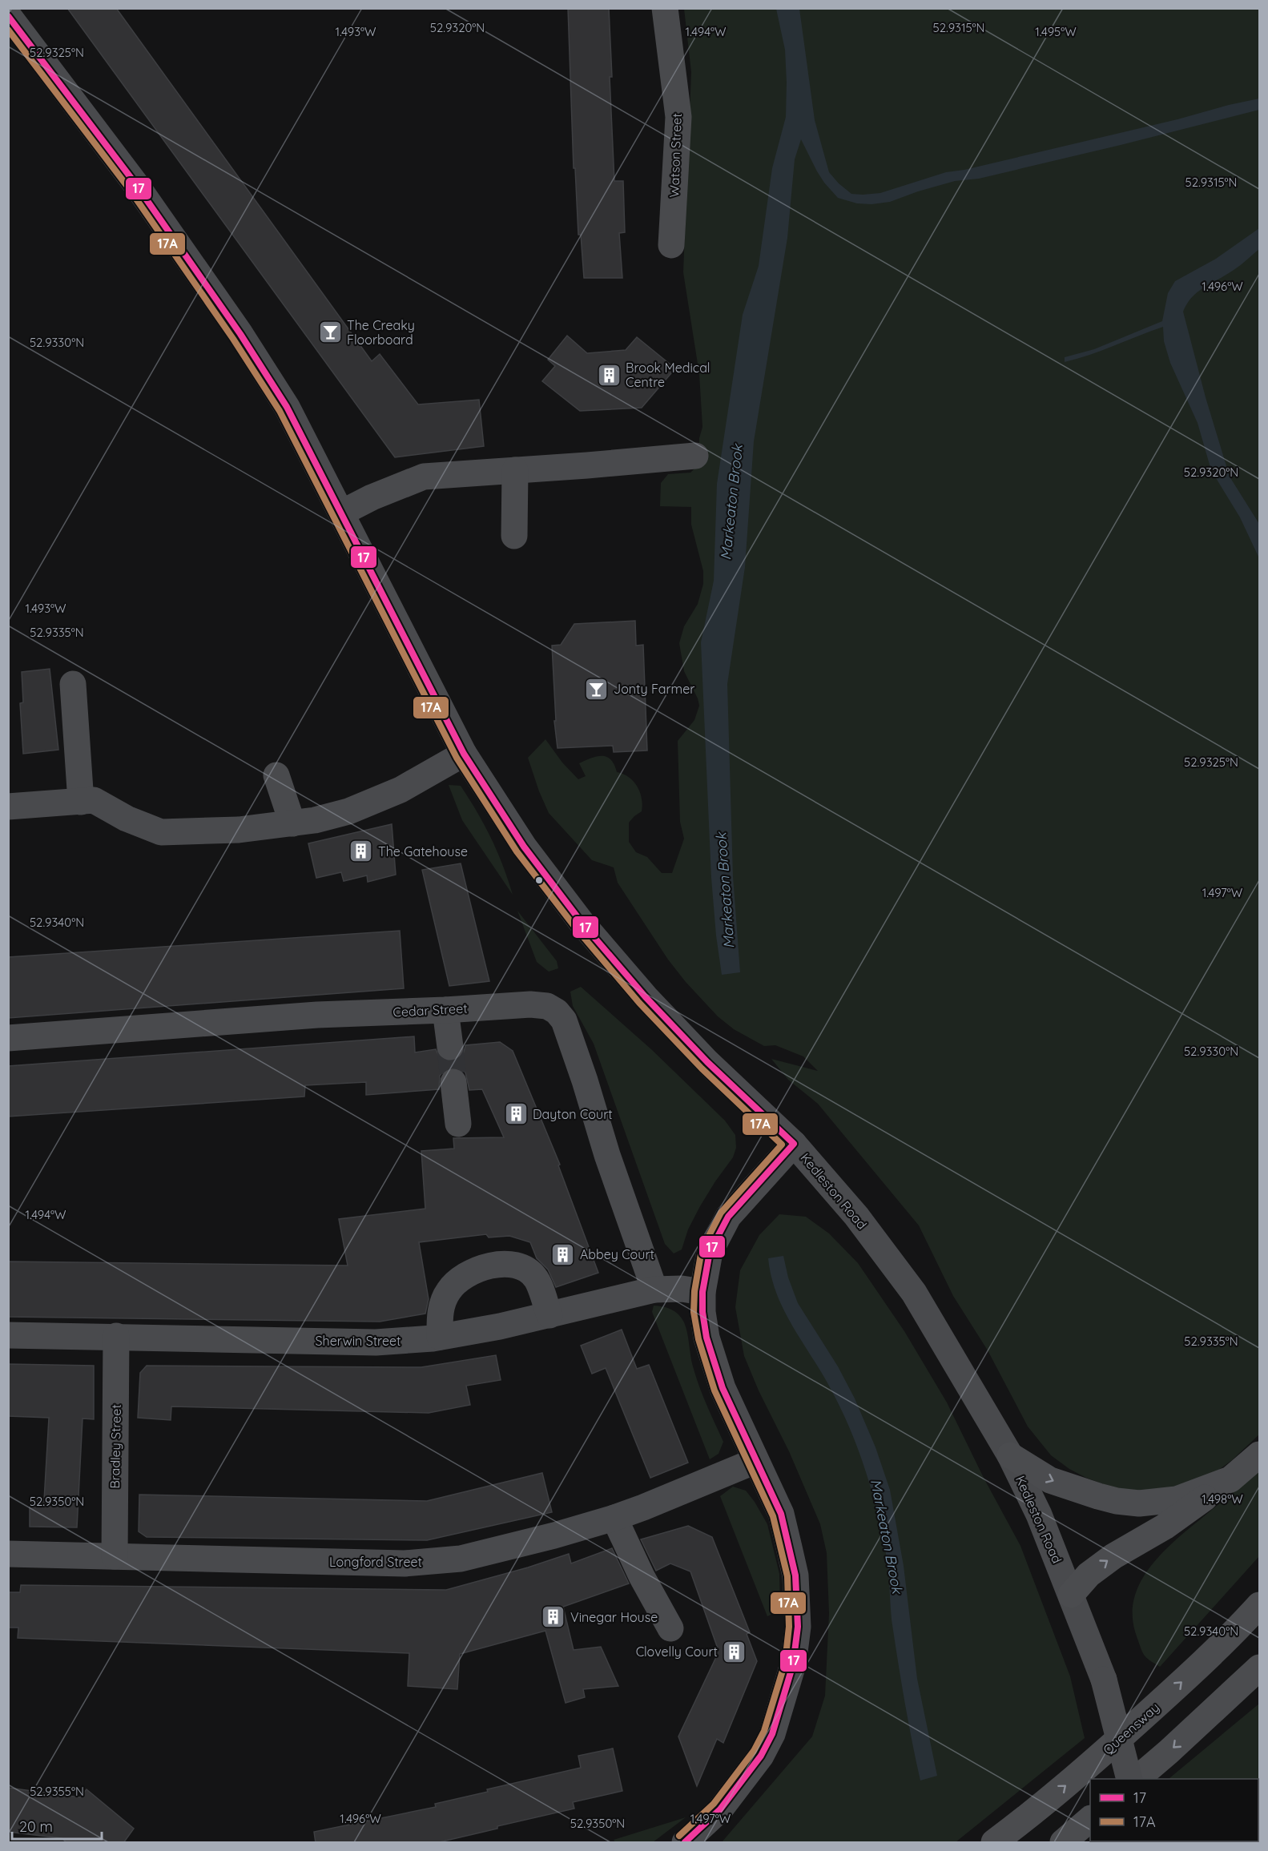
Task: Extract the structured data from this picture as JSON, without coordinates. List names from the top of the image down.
{
  "streets": {
    "highway": ["Queensway"],
    "street": [
      "Watson Street",
      "Cedar Street",
      "Kedleston Road",
      "Sherwin Street",
      "Bradley Street",
      "Longford Street"
    ]
  },
  "crossings": [
    ["Cedar Street", "Sherwin Street"],
    ["Sherwin Street", "Bradley Street"],
    ["Bradley Street", "Longford Street"]
  ],
  "water": ["Markeaton Brook"],
  "places": {
    "bar": ["The Creaky Floorboard", "Jonty Farmer"],
    "building": [
      "Brook Medical Centre",
      "The Gatehouse",
      "Dayton Court",
      "Abbey Court",
      "Vinegar House",
      "Clovelly Court"
    ]
  },
  "lines": ["transit line 17", "transit line 17A"],
  "legend": ["17", "17A"],
  "scale_bar": "20 m",
  "coordinates": [
    "52.9320°N",
    "52.9315°N",
    "1.494°W",
    "1.495°W",
    "1.493°W",
    "52.9325°N",
    "1.496°W",
    "52.9330°N",
    "52.9335°N",
    "1.497°W",
    "52.9340°N",
    "1.498°W",
    "52.9350°N",
    "52.9355°N"
  ]
}
